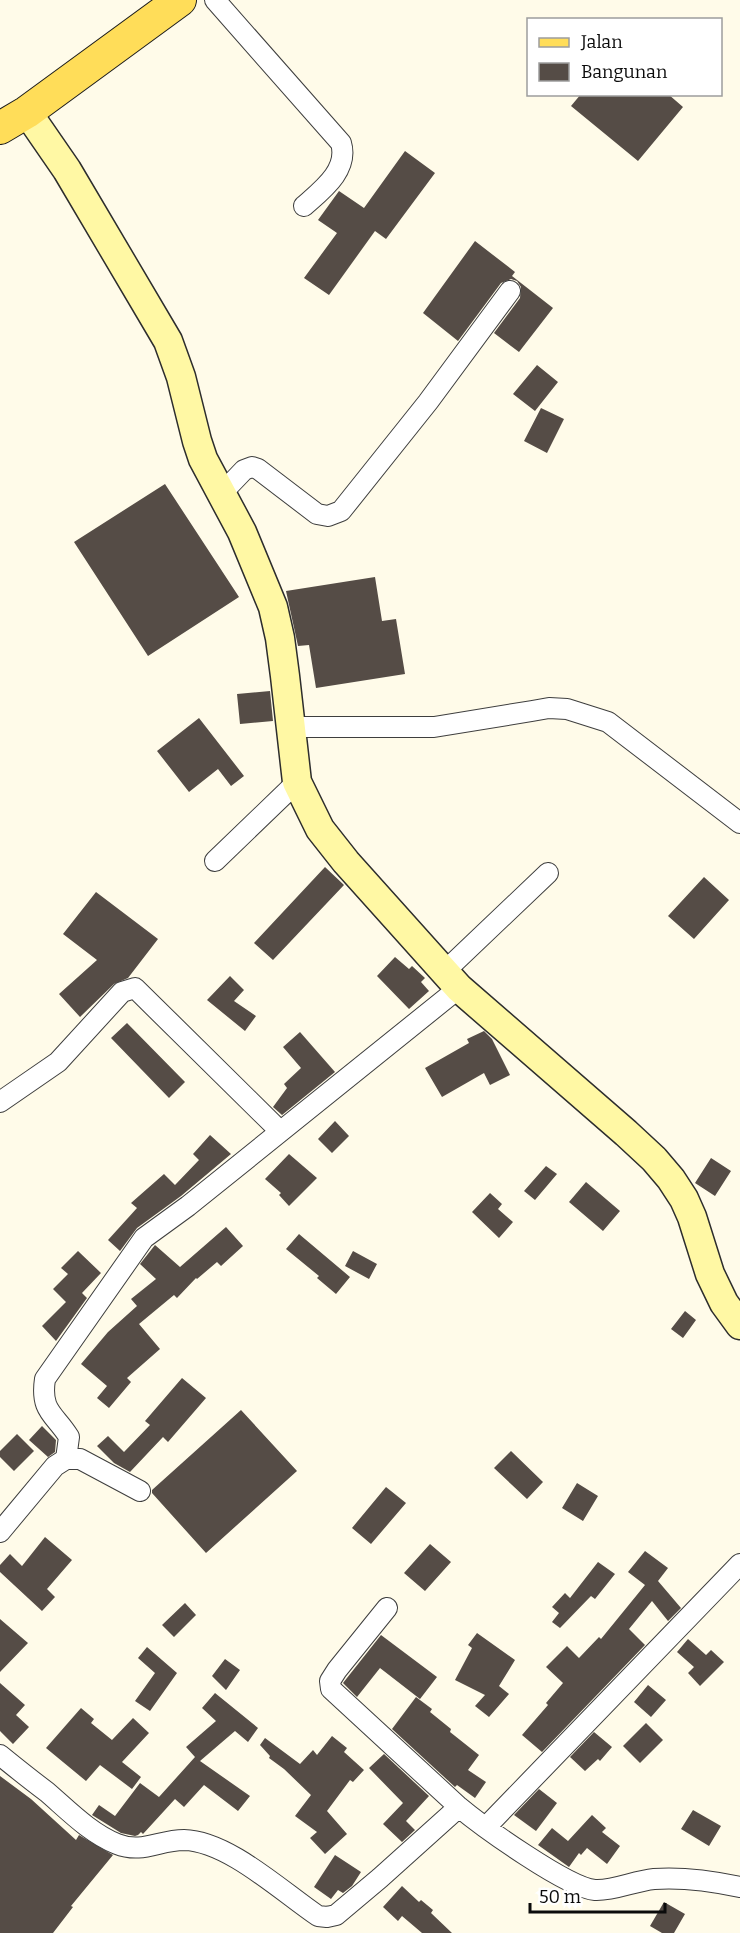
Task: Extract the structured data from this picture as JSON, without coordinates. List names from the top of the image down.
{
  "legend": ["Jalan", "Bangunan"],
  "scale_bar": "50 m"
}
